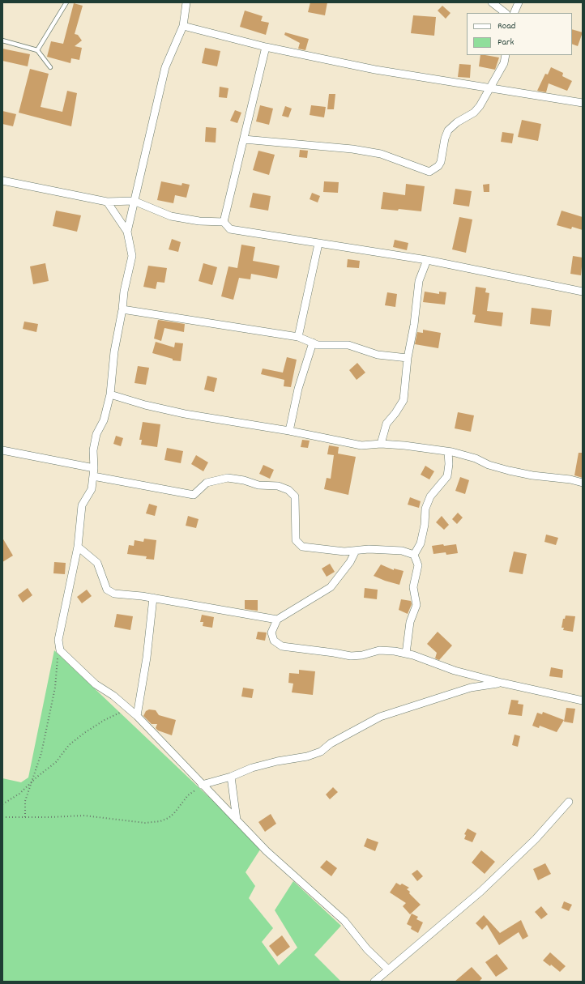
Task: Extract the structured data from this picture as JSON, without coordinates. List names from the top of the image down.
{
  "legend": ["Road", "Park"]
}
